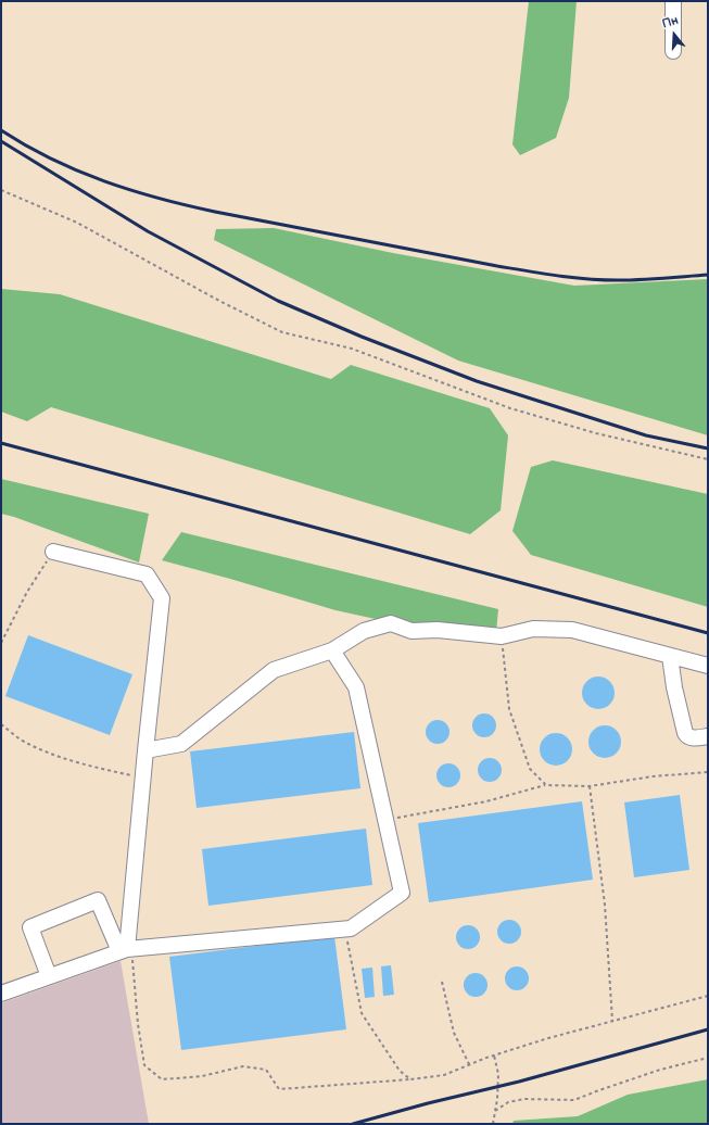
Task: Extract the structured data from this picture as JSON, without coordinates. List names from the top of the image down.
{
  "north": "top"
}
